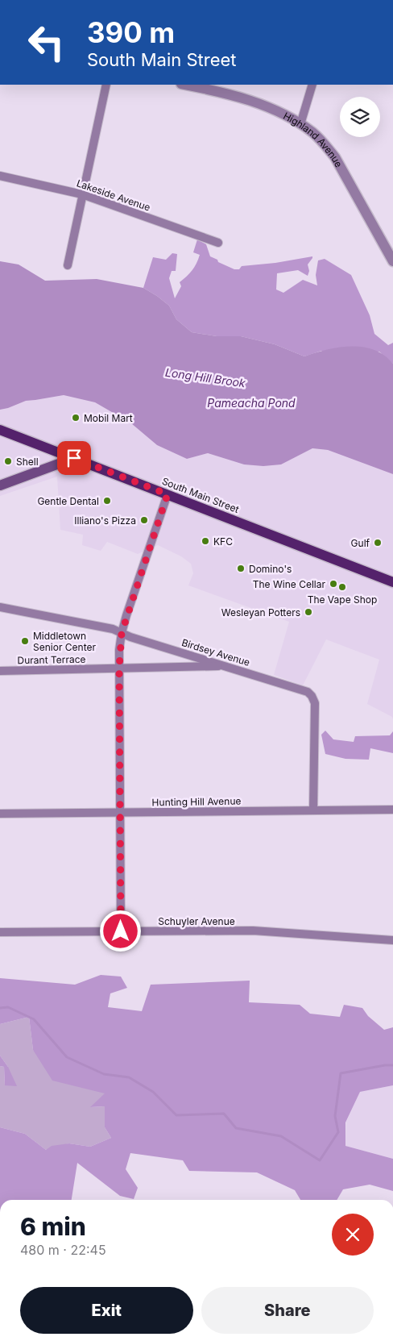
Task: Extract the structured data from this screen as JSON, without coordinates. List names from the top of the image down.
{
  "streets": {
    "main road": ["South Main Street"],
    "street": [
      "Highland Avenue",
      "Lakeside Avenue",
      "Birdsey Avenue",
      "Durant Terrace",
      "Hunting Hill Avenue",
      "Schuyler Avenue"
    ]
  },
  "crossings": [
    ["Birdsey Avenue", "Durant Terrace"],
    ["Birdsey Avenue", "Hunting Hill Avenue"]
  ],
  "water": ["Long Hill Brook", "Pameacha Pond"],
  "places": [
    "Mobil Mart",
    "Shell",
    "Gentle Dental",
    "Illiano's Pizza",
    "KFC",
    "Gulf",
    "Domino's",
    "The Wine Cellar",
    "The Vape Shop",
    "Wesleyan Potters",
    "Middletown Senior Center"
  ],
  "page": {
    "turn": ["390 m", "South Main Street"],
    "heading": ["6 min", "480 m · 22:45"],
    "buttons": ["Exit", "Share"]
  }
}
